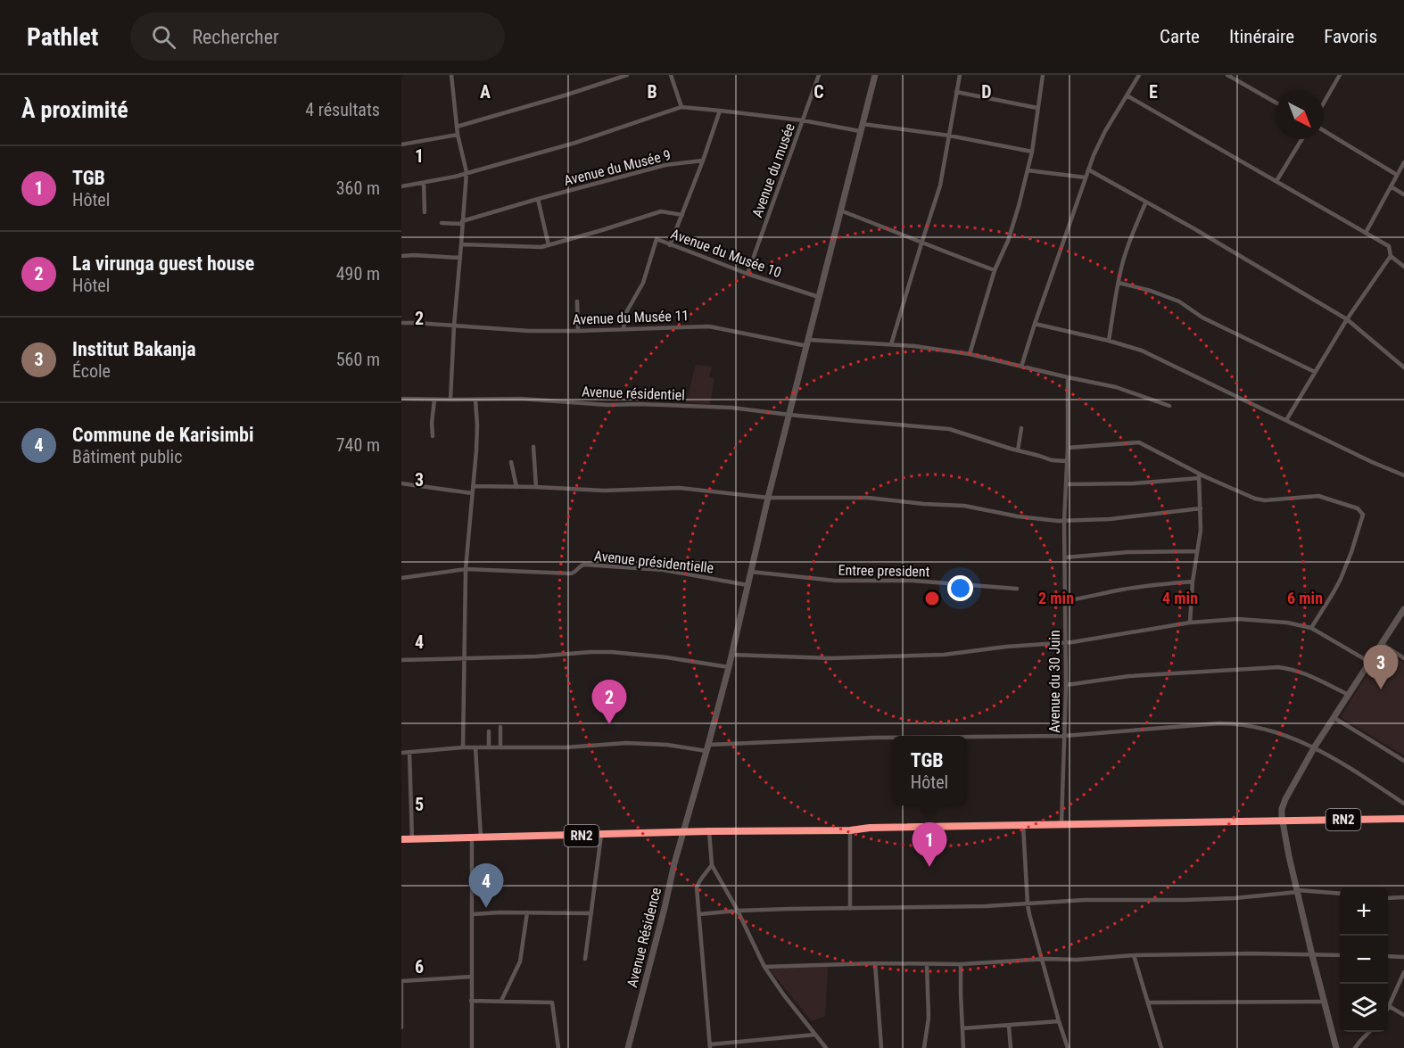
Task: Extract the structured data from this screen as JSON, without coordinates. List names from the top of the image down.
{
  "streets": {
    "highway": ["RN2"],
    "street": [
      "Avenue du Musée 9",
      "Avenue du musée",
      "Avenue du Musée 10",
      "Avenue du Musée 11",
      "Avenue résidentiel",
      "Avenue présidentielle",
      "Entree president",
      "Avenue du 30 Juin",
      "Avenue Résidence"
    ]
  },
  "crossings": [
    ["Avenue du musée", "Avenue du Musée 10"],
    ["Avenue du Musée 10", "Avenue du Musée 11"],
    ["Avenue du Musée 10", "Avenue Résidence"],
    ["Avenue du Musée 11", "Avenue du 30 Juin"],
    ["Avenue du Musée 11", "Avenue Résidence"],
    ["Avenue résidentiel", "Avenue du 30 Juin"],
    ["Avenue résidentiel", "Avenue Résidence"],
    ["Avenue présidentielle", "Avenue Résidence"],
    ["Entree president", "Avenue Résidence"],
    ["Avenue du 30 Juin", "RN2"],
    ["RN2", "Avenue Résidence"]
  ],
  "north": "bottom right",
  "page": {
    "header": "Pathlet",
    "search": "Rechercher",
    "nav": ["Carte", "Itinéraire", "Favoris"],
    "heading": ["À proximité", "4 résultats"],
    "list": [
      {
        "mark": "1",
        "name": "TGB",
        "note": "Hôtel",
        "value": "360 m"
      },
      {
        "mark": "2",
        "name": "La virunga guest house",
        "note": "Hôtel",
        "value": "490 m"
      },
      {
        "mark": "3",
        "name": "Institut Bakanja",
        "note": "École",
        "value": "560 m"
      },
      {
        "mark": "4",
        "name": "Commune de Karisimbi",
        "note": "Bâtiment public",
        "value": "740 m"
      }
    ],
    "pins": [
      "3",
      "2",
      "1",
      "4"
    ],
    "popup": ["TGB", "Hôtel"],
    "map_buttons": ["+", "−"]
  },
  "grid": {
    "columns": [
      "A",
      "B",
      "C",
      "D",
      "E"
    ],
    "rows": [
      "1",
      "2",
      "3",
      "4",
      "5",
      "6"
    ]
  },
  "rings": ["2 min", "4 min", "6 min"]
}
